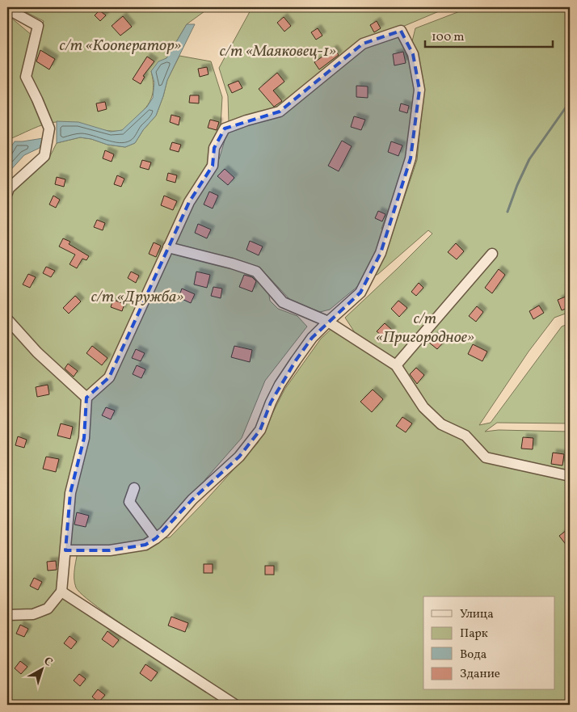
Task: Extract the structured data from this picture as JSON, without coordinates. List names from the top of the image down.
{
  "parks": [
    "с/т «Кооператор»",
    "с/т «Маяковец-1»",
    "с/т «Дружба»",
    "с/т «Пригородное»"
  ],
  "legend": [
    "Улица",
    "Парк",
    "Вода",
    "Здание"
  ],
  "scale_bar": "100 m",
  "north": "top right"
}
